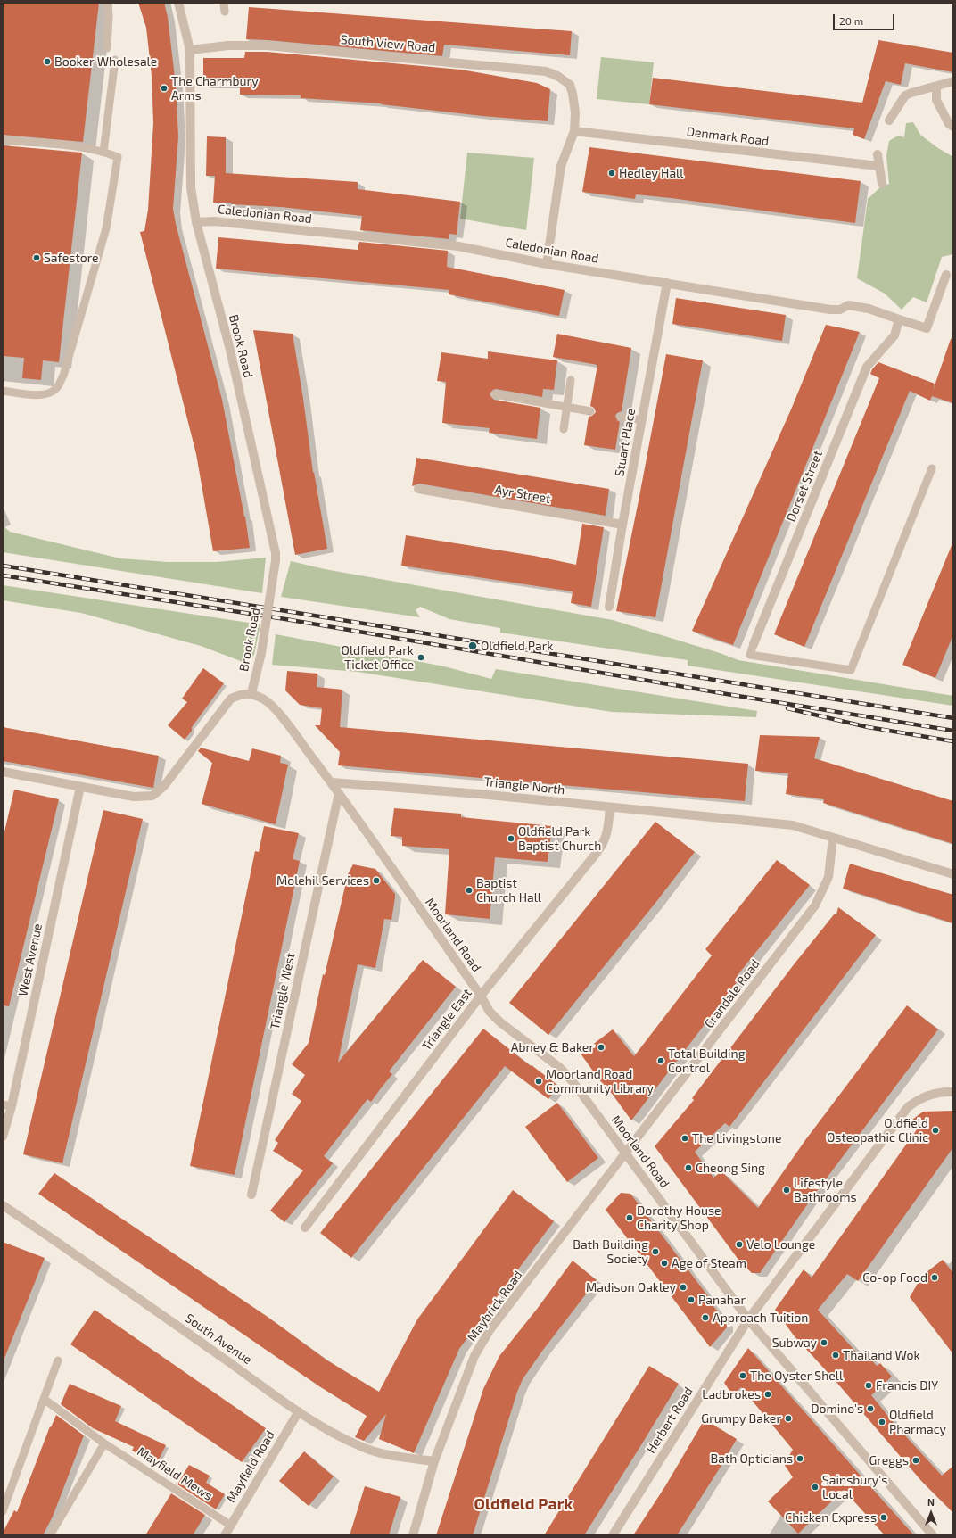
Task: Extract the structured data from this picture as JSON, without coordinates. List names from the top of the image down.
{
  "streets": {
    "street": [
      "South View Road",
      "Denmark Road",
      "Caledonian Road",
      "Brook Road",
      "Stuart Place",
      "Dorset Street",
      "Ayr Street",
      "Triangle North",
      "Moorland Road",
      "West Avenue",
      "Triangle West",
      "Crandale Road",
      "Triangle East",
      "Maybrick Road",
      "South Avenue",
      "Herbert Road",
      "Mayfield Road"
    ],
    "lane": ["Mayfield Mews"]
  },
  "crossings": [
    ["South View Road", "Denmark Road"],
    ["South View Road", "Brook Road"],
    ["Caledonian Road", "Brook Road"],
    ["Caledonian Road", "Stuart Place"],
    ["Caledonian Road", "Dorset Street"],
    ["Stuart Place", "Ayr Street"],
    ["Triangle North", "Moorland Road"],
    ["Triangle North", "Crandale Road"],
    ["Triangle North", "Triangle East"],
    ["Moorland Road", "Triangle West"],
    ["Moorland Road", "Crandale Road"],
    ["Moorland Road", "Triangle East"],
    ["Moorland Road", "Maybrick Road"],
    ["Moorland Road", "Herbert Road"],
    ["Crandale Road", "Maybrick Road"],
    ["Maybrick Road", "South Avenue"],
    ["South Avenue", "Mayfield Road"],
    ["Mayfield Road", "Mayfield Mews"]
  ],
  "districts": ["Oldfield Park"],
  "places": [
    "Booker Wholesale",
    "The Charmbury Arms",
    "Hedley Hall",
    "Safestore",
    "Oldfield Park",
    "Oldfield Park Ticket Office",
    "Oldfield Park Baptist Church",
    "Molehil Services",
    "Baptist Church Hall",
    "Abney & Baker",
    "Total Building Control",
    "Moorland Road Community Library",
    "Oldfield Osteopathic Clinic",
    "The Livingstone",
    "Cheong Sing",
    "Lifestyle Bathrooms",
    "Dorothy House Charity Shop",
    "Velo Lounge",
    "Bath Building Society",
    "Age of Steam",
    "Co-op Food",
    "Madison Oakley",
    "Panahar",
    "Approach Tuition",
    "Subway",
    "Thailand Wok",
    "The Oyster Shell",
    "Francis DIY",
    "Ladbrokes",
    "Domino's",
    "Grumpy Baker",
    "Oldfield Pharmacy",
    "Bath Opticians",
    "Greggs",
    "Sainsbury's Local",
    "Chicken Express"
  ],
  "scale_bar": "20 m",
  "north": "top"
}
